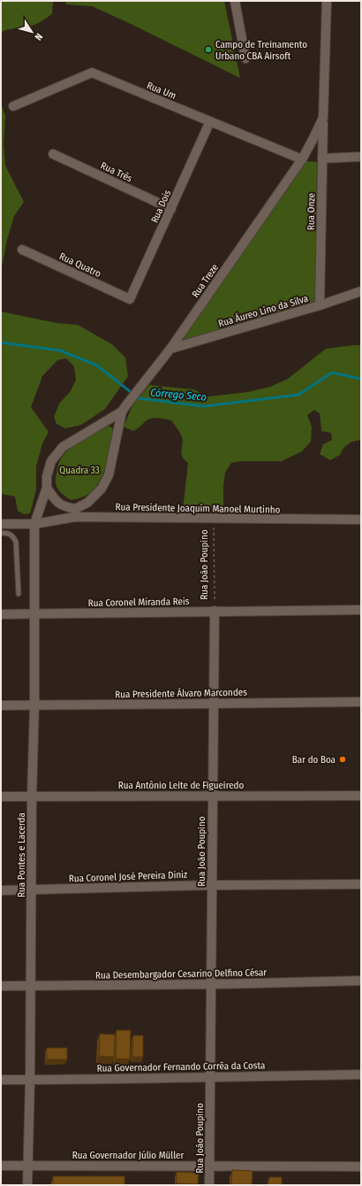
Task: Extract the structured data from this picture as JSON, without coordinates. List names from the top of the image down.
{
  "streets": {
    "street": [
      "Rua Um",
      "Rua Três",
      "Rua Dois",
      "Rua Onze",
      "Rua Quatro",
      "Rua Treze",
      "Rua Áureo Lino da Silva",
      "Rua Presidente Joaquim Manoel Murtinho",
      "Rua João Poupino",
      "Rua Coronel Miranda Reis",
      "Rua Presidente Álvaro Marcondes",
      "Rua Antônio Leite de Figueiredo",
      "Rua Pontes e Lacerda",
      "Rua Coronel José Pereira Diniz",
      "Rua Desembargador Cesarino Delfino César",
      "Rua Governador Fernando Corrêa da Costa",
      "Rua Governador Júlio Müller"
    ]
  },
  "crossings": [
    ["Rua Um", "Rua Dois"],
    ["Rua Um", "Rua Treze"],
    ["Rua Três", "Rua Dois"],
    ["Rua Dois", "Rua Quatro"],
    ["Rua Onze", "Rua Treze"],
    ["Rua Onze", "Rua Áureo Lino da Silva"],
    ["Rua Treze", "Rua Áureo Lino da Silva"],
    ["Rua Treze", "Rua Presidente Joaquim Manoel Murtinho"],
    ["Rua Treze", "Rua Pontes e Lacerda"],
    ["Rua Presidente Joaquim Manoel Murtinho", "Rua João Poupino"],
    ["Rua Presidente Joaquim Manoel Murtinho", "Rua Pontes e Lacerda"],
    ["Rua João Poupino", "Rua Coronel Miranda Reis"],
    ["Rua João Poupino", "Rua Presidente Álvaro Marcondes"],
    ["Rua João Poupino", "Rua Antônio Leite de Figueiredo"],
    ["Rua João Poupino", "Rua Coronel José Pereira Diniz"],
    ["Rua João Poupino", "Rua Desembargador Cesarino Delfino César"],
    ["Rua João Poupino", "Rua Governador Fernando Corrêa da Costa"],
    ["Rua João Poupino", "Rua Governador Júlio Müller"],
    ["Rua Coronel Miranda Reis", "Rua Pontes e Lacerda"],
    ["Rua Presidente Álvaro Marcondes", "Rua Pontes e Lacerda"],
    ["Rua Antônio Leite de Figueiredo", "Rua Pontes e Lacerda"],
    ["Rua Pontes e Lacerda", "Rua Coronel José Pereira Diniz"],
    ["Rua Pontes e Lacerda", "Rua Desembargador Cesarino Delfino César"],
    ["Rua Pontes e Lacerda", "Rua Governador Fernando Corrêa da Costa"],
    ["Rua Pontes e Lacerda", "Rua Governador Júlio Müller"]
  ],
  "water": ["Córrego Seco"],
  "parks": ["Quadra 33"],
  "places": ["Campo de Treinamento Urbano CBA Airsoft", "Bar do Boa"],
  "north": "bottom right"
}
